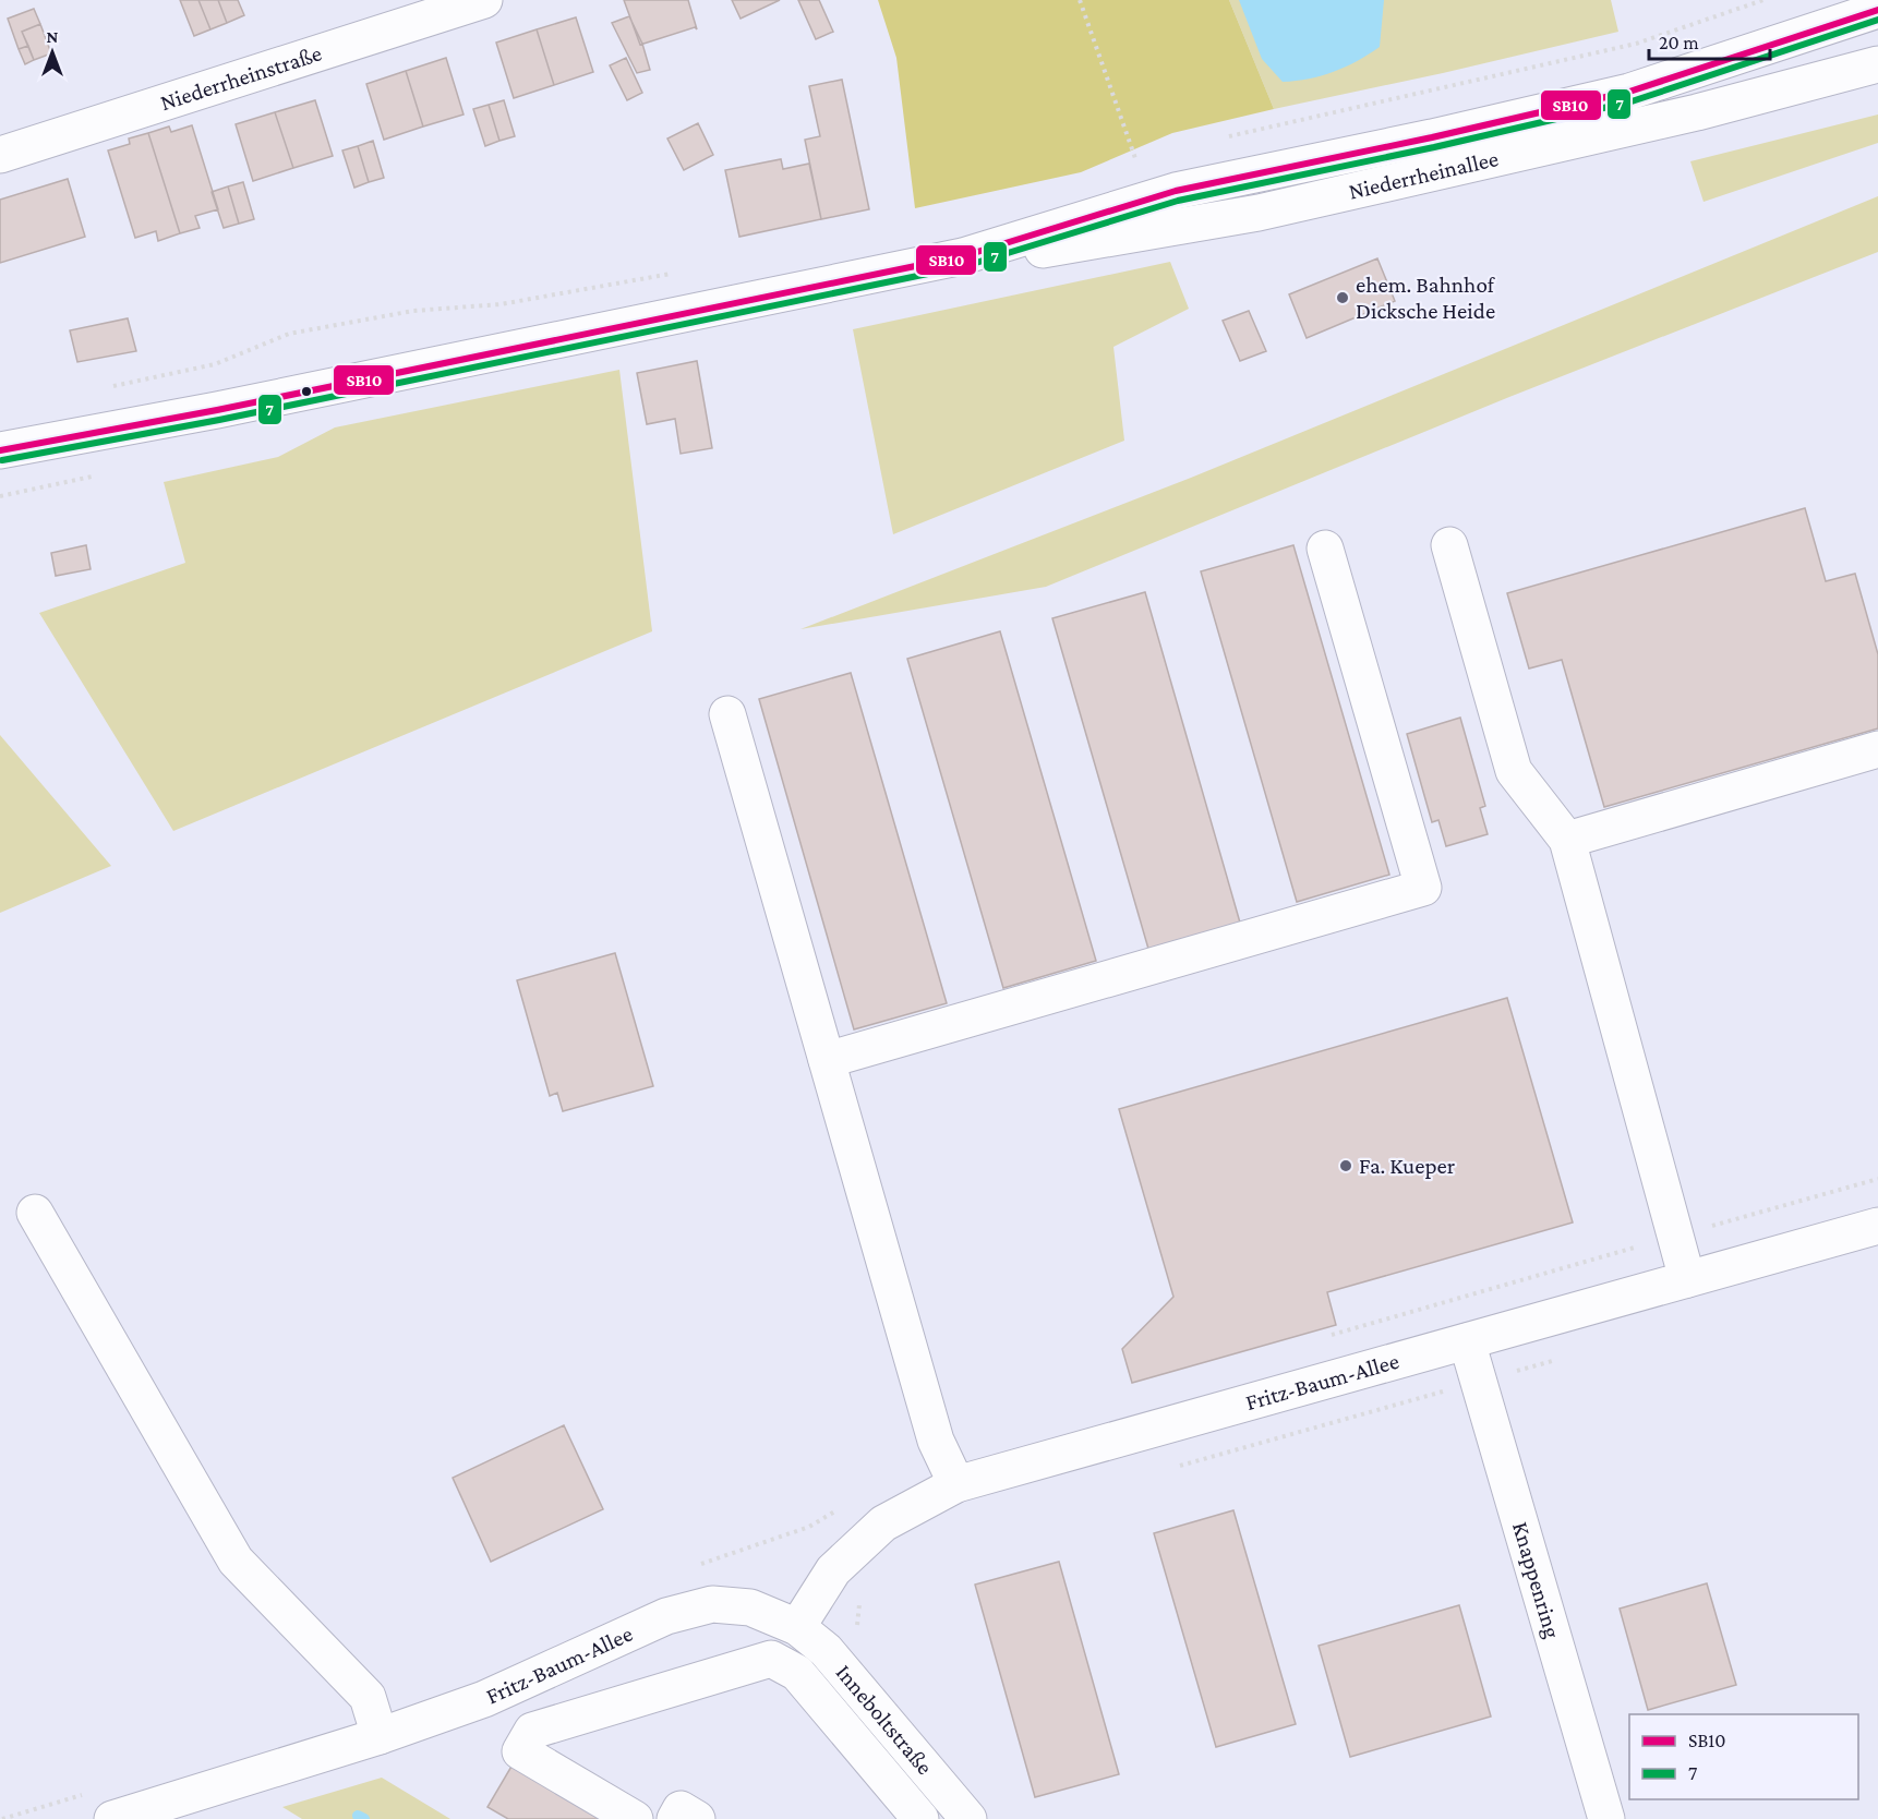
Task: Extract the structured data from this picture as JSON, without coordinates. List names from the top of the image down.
{
  "streets": {
    "street": [
      "Niederrheinstraße",
      "Niederrheinallee",
      "Fritz-Baum-Allee",
      "Knappenring",
      "Inneboltstraße"
    ]
  },
  "crossings": [
    ["Fritz-Baum-Allee", "Knappenring"],
    ["Fritz-Baum-Allee", "Inneboltstraße"]
  ],
  "places": ["ehem. Bahnhof Dicksche Heide", "Fa. Kueper"],
  "lines": ["transit line SB10", "transit line 7"],
  "legend": ["SB10", "7"],
  "scale_bar": "20 m",
  "north": "top"
}
